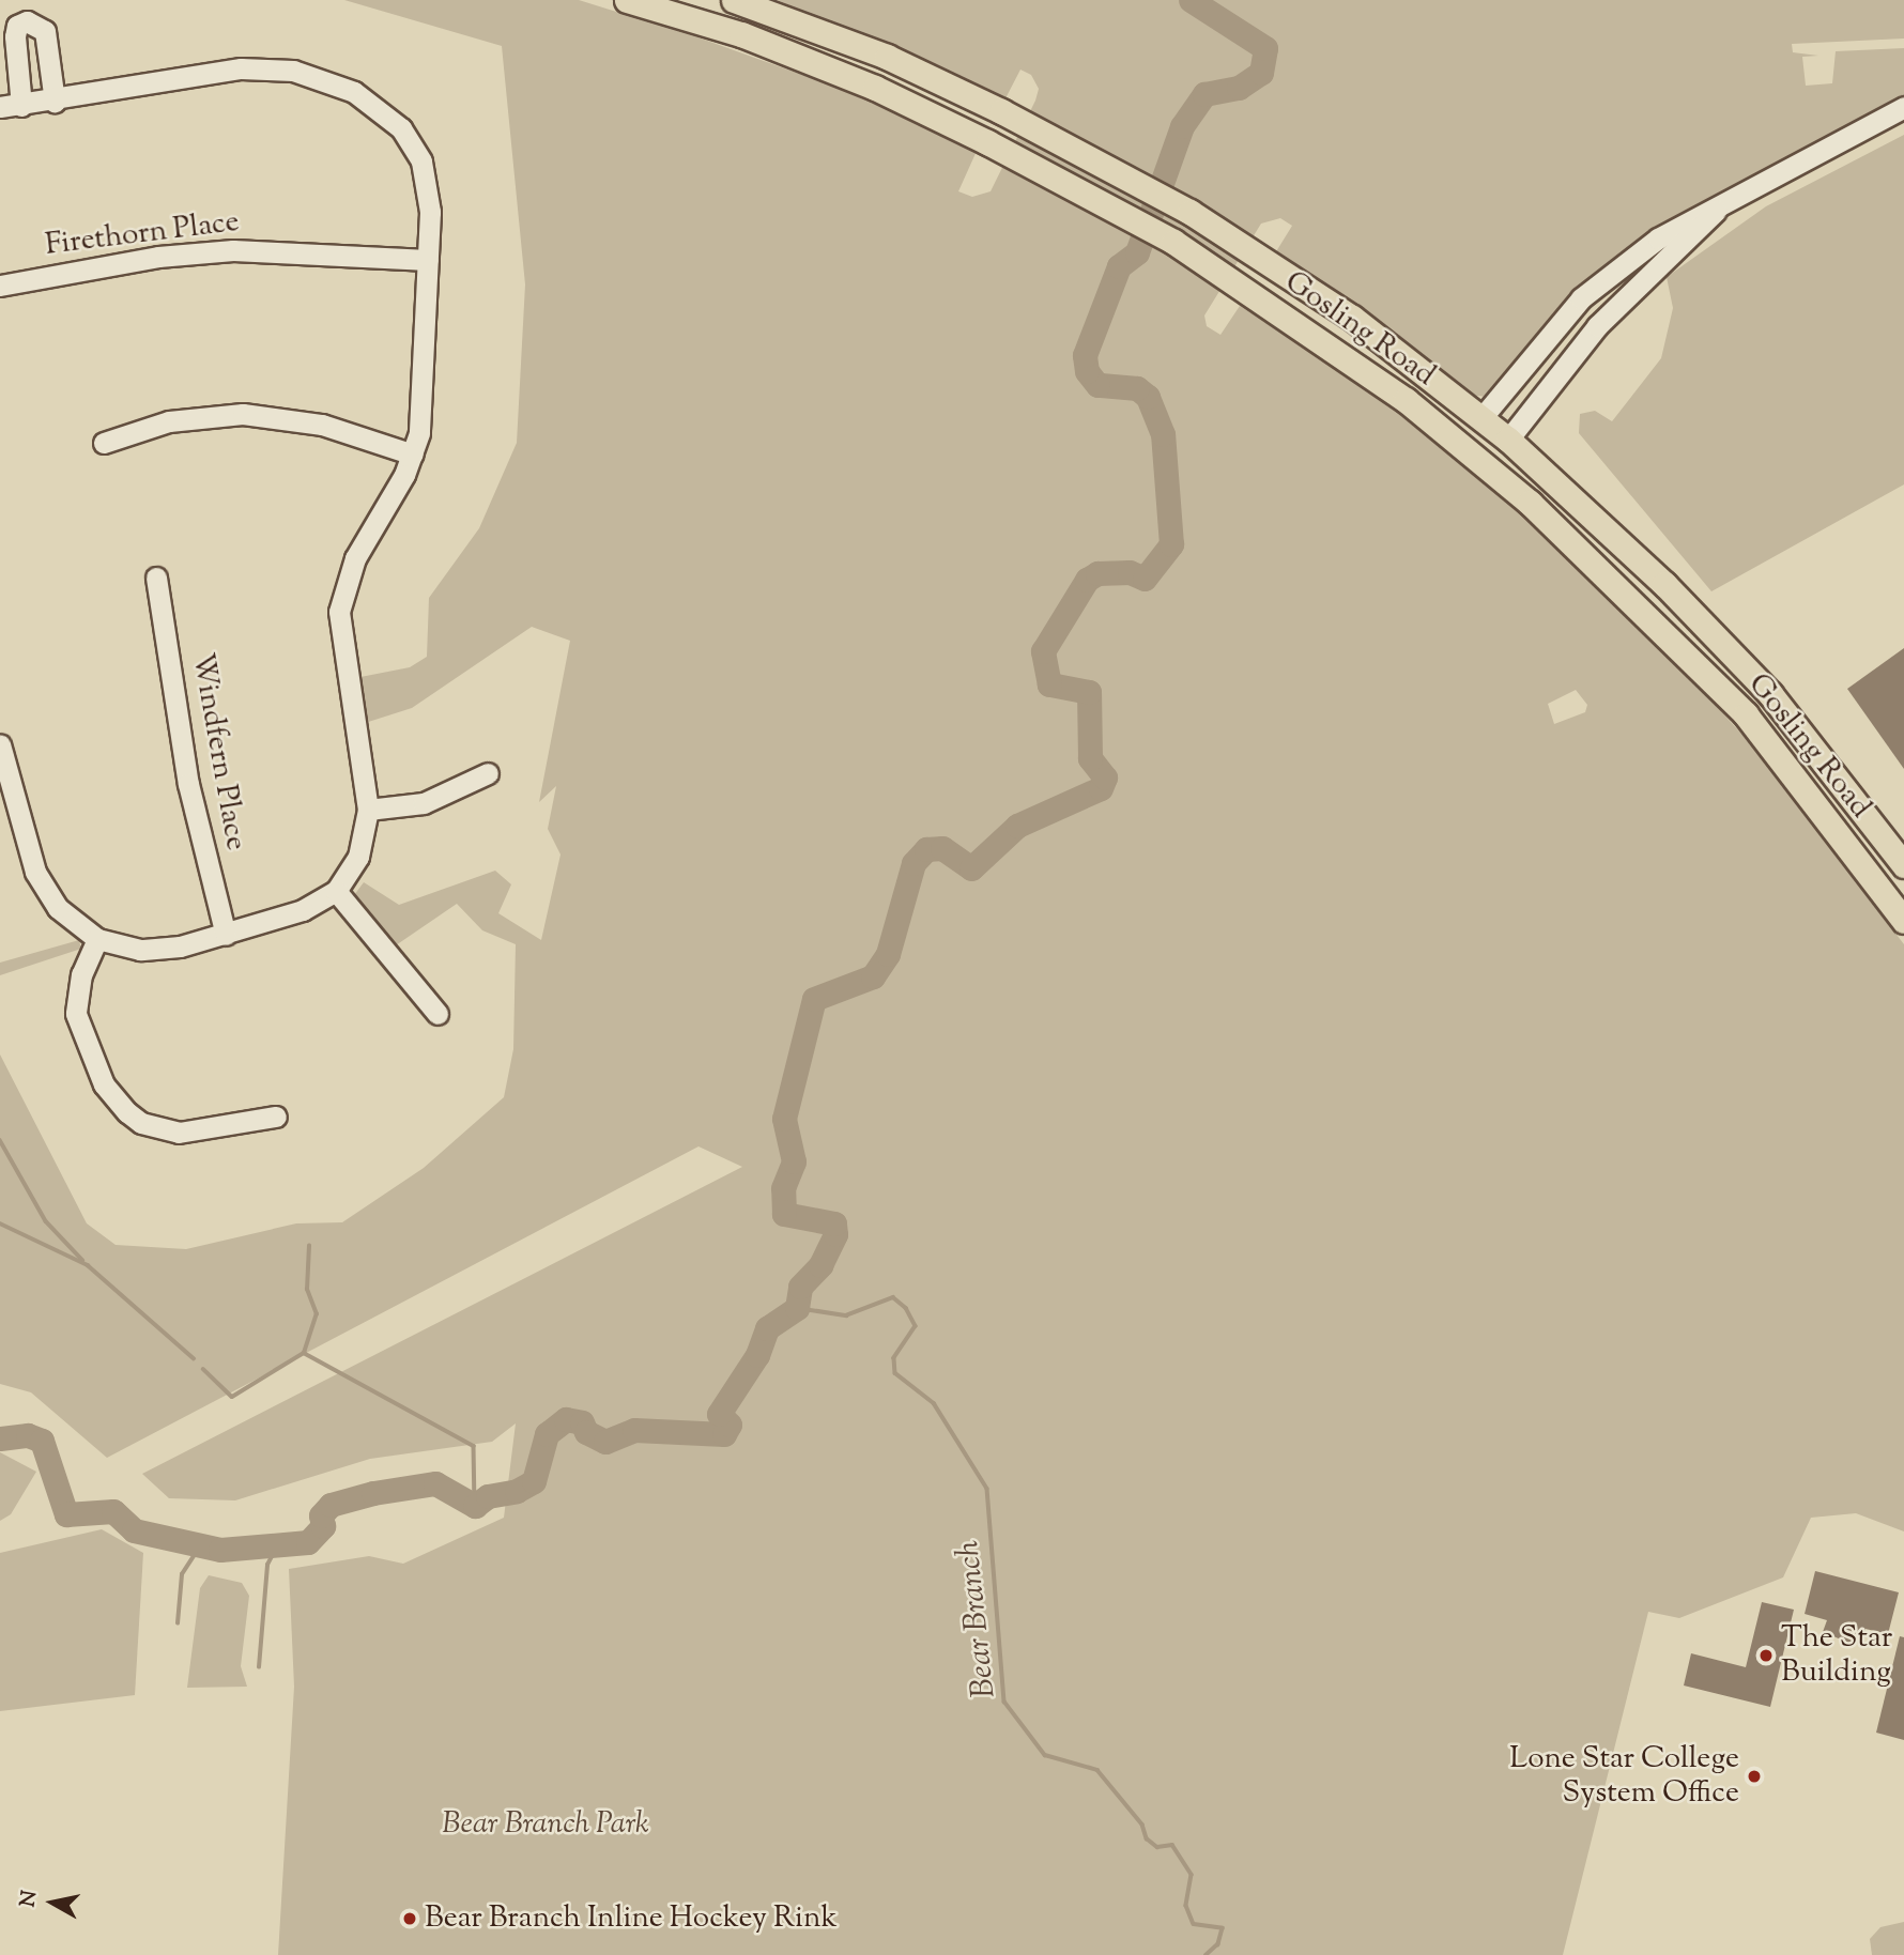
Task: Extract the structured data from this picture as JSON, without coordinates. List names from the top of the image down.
{
  "streets": {
    "main road": ["Gosling Road"],
    "street": ["Firethorn Place", "Windfern Place"]
  },
  "water": ["Bear Branch"],
  "parks": ["Bear Branch Park"],
  "places": ["The Star Building", "Lone Star College System Office", "Bear Branch Inline Hockey Rink"],
  "north": "left"
}
